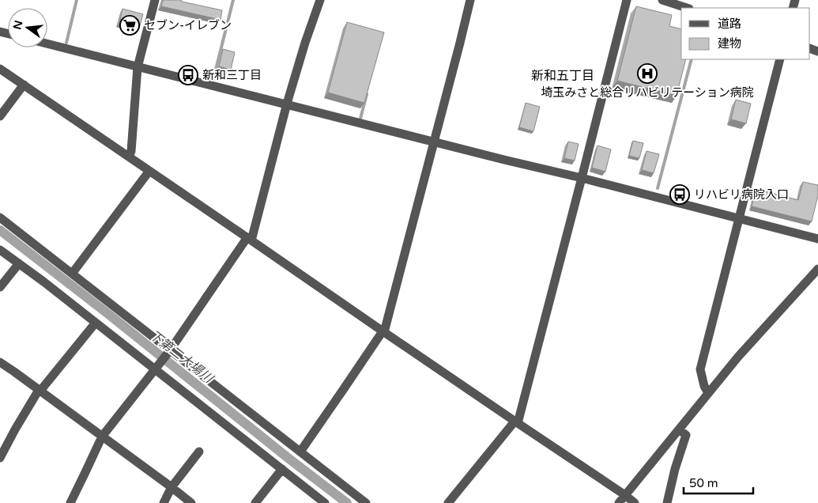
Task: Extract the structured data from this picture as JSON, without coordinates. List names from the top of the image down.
{
  "districts": ["新和五丁目"],
  "water": ["下第二大場川"],
  "places": {
    "supermarket": ["セブン-イレブン"],
    "hospital": ["埼玉みさと総合リハビリテーション病院"],
    "bus stop": ["新和三丁目", "リハビリ病院入口"]
  },
  "legend": ["道路", "建物"],
  "scale_bar": "50 m",
  "north": "left"
}
